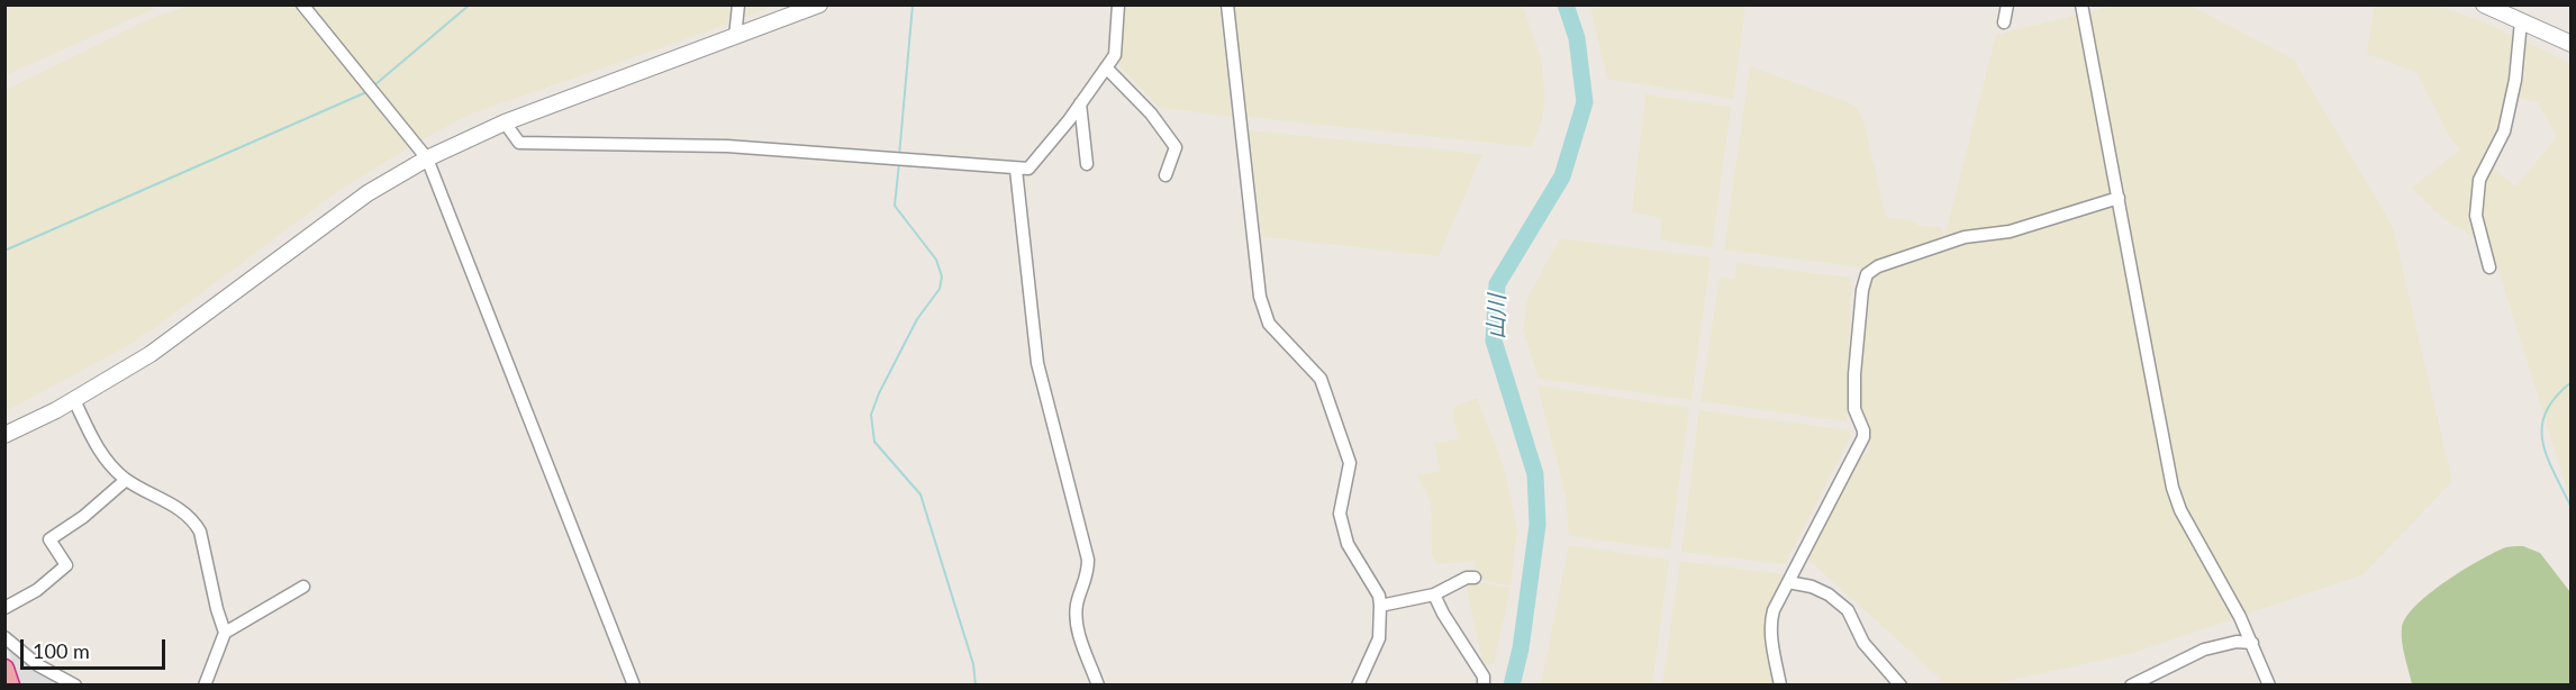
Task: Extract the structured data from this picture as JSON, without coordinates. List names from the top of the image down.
{
  "water": ["山川"],
  "scale_bar": "100 m"
}
